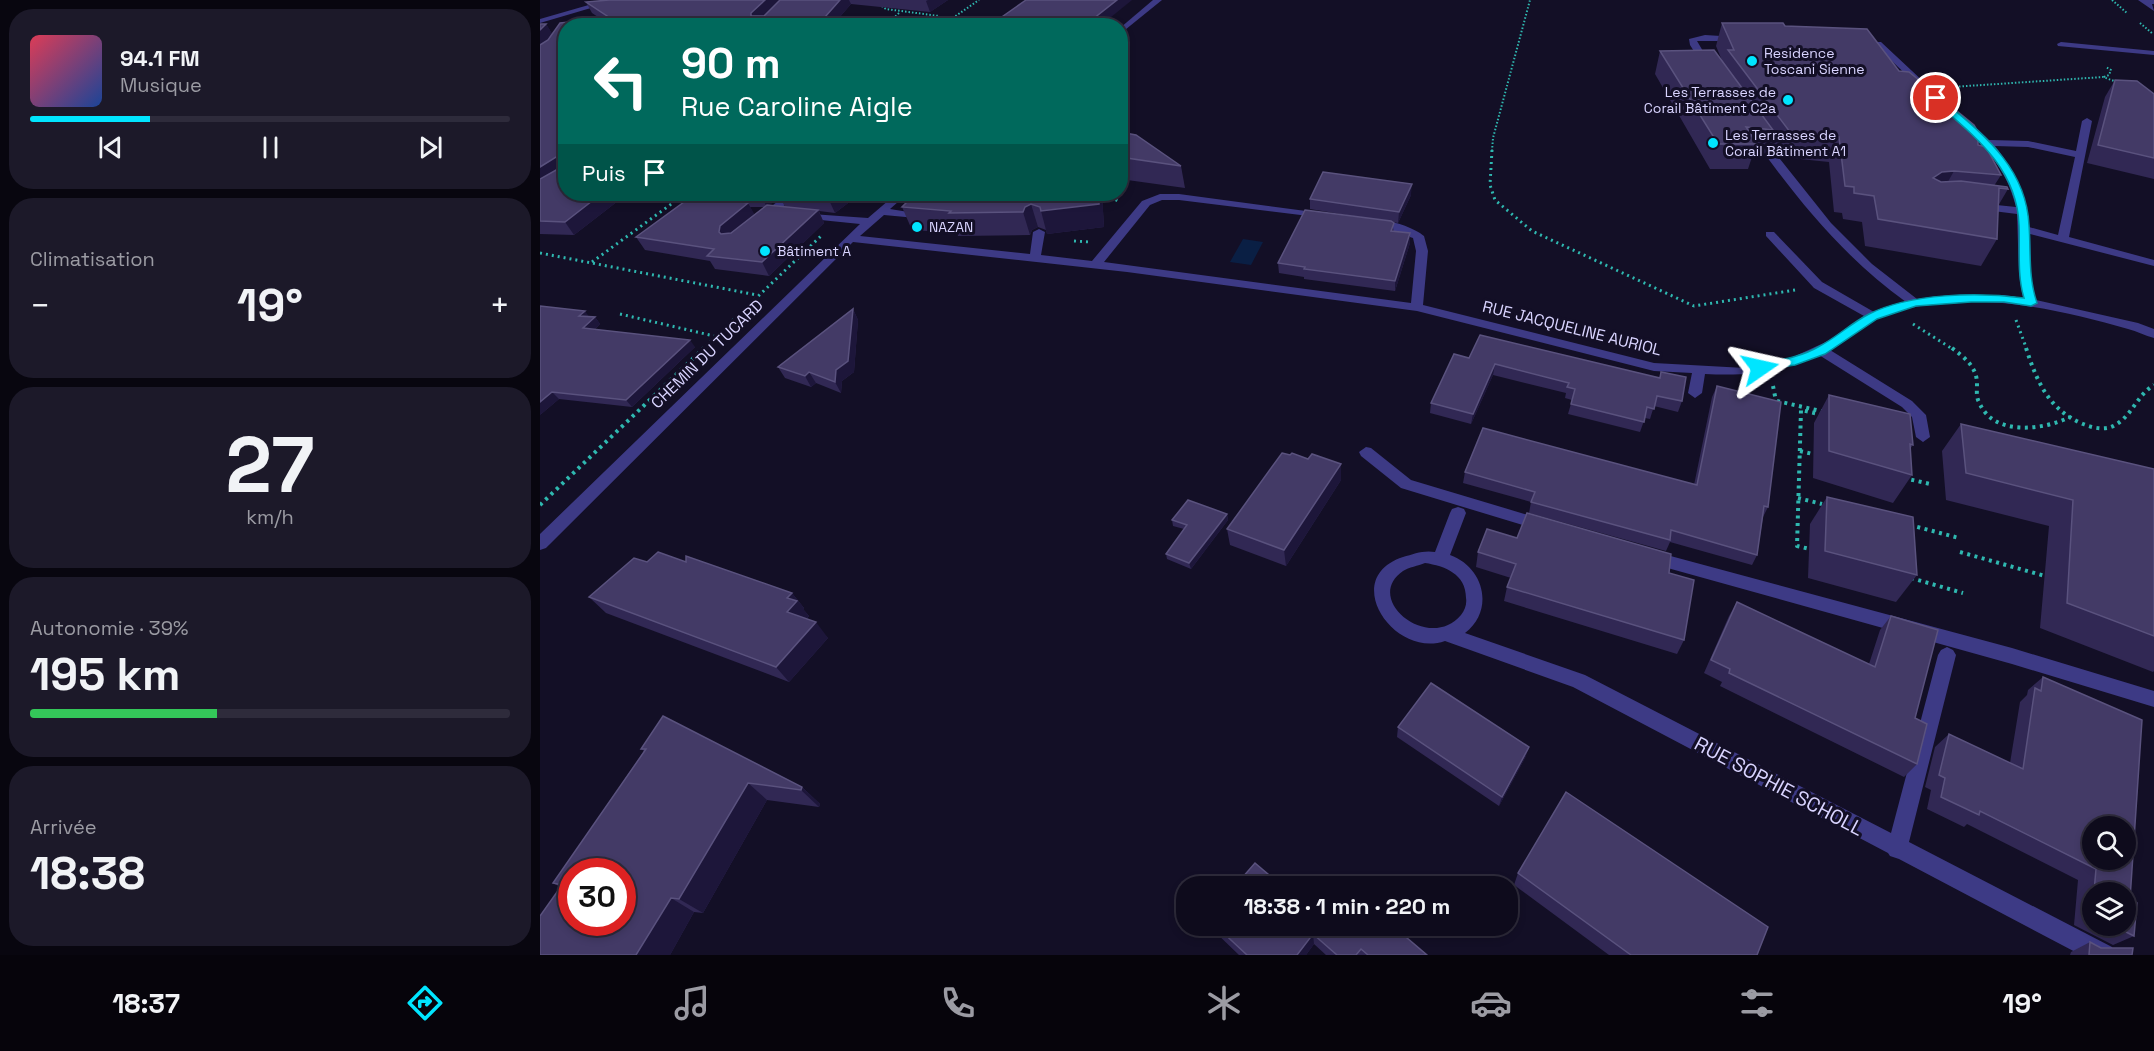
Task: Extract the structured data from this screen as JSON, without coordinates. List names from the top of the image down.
{
  "streets": {
    "street": ["RUE JACQUELINE AURIOL", "CHEMIN DU TUCARD", "RUE SOPHIE SCHOLL"]
  },
  "crossings": [
    ["RUE JACQUELINE AURIOL", "CHEMIN DU TUCARD"]
  ],
  "places": [
    "Residence Toscani Sienne",
    "Les Terrasses de Corail Bâtiment C2a",
    "Les Terrasses de Corail Bâtiment A1",
    "NAZAN",
    "Bâtiment A"
  ],
  "page": {
    "turn": ["90 m", "Rue Caroline Aigle"],
    "song": ["94.1 FM", "Musique"],
    "then": "Puis",
    "tile": [
      "Climatisation",
      ["27", "km/h"],
      ["Autonomie · 39%", "195 km"],
      ["Arrivée", "18:38"]
    ],
    "heat": ["−", "19°", "+"],
    "limit": "30",
    "trip": "18:38 · 1 min · 220 m",
    "tabs": ["18:37", "19°"]
  }
}
